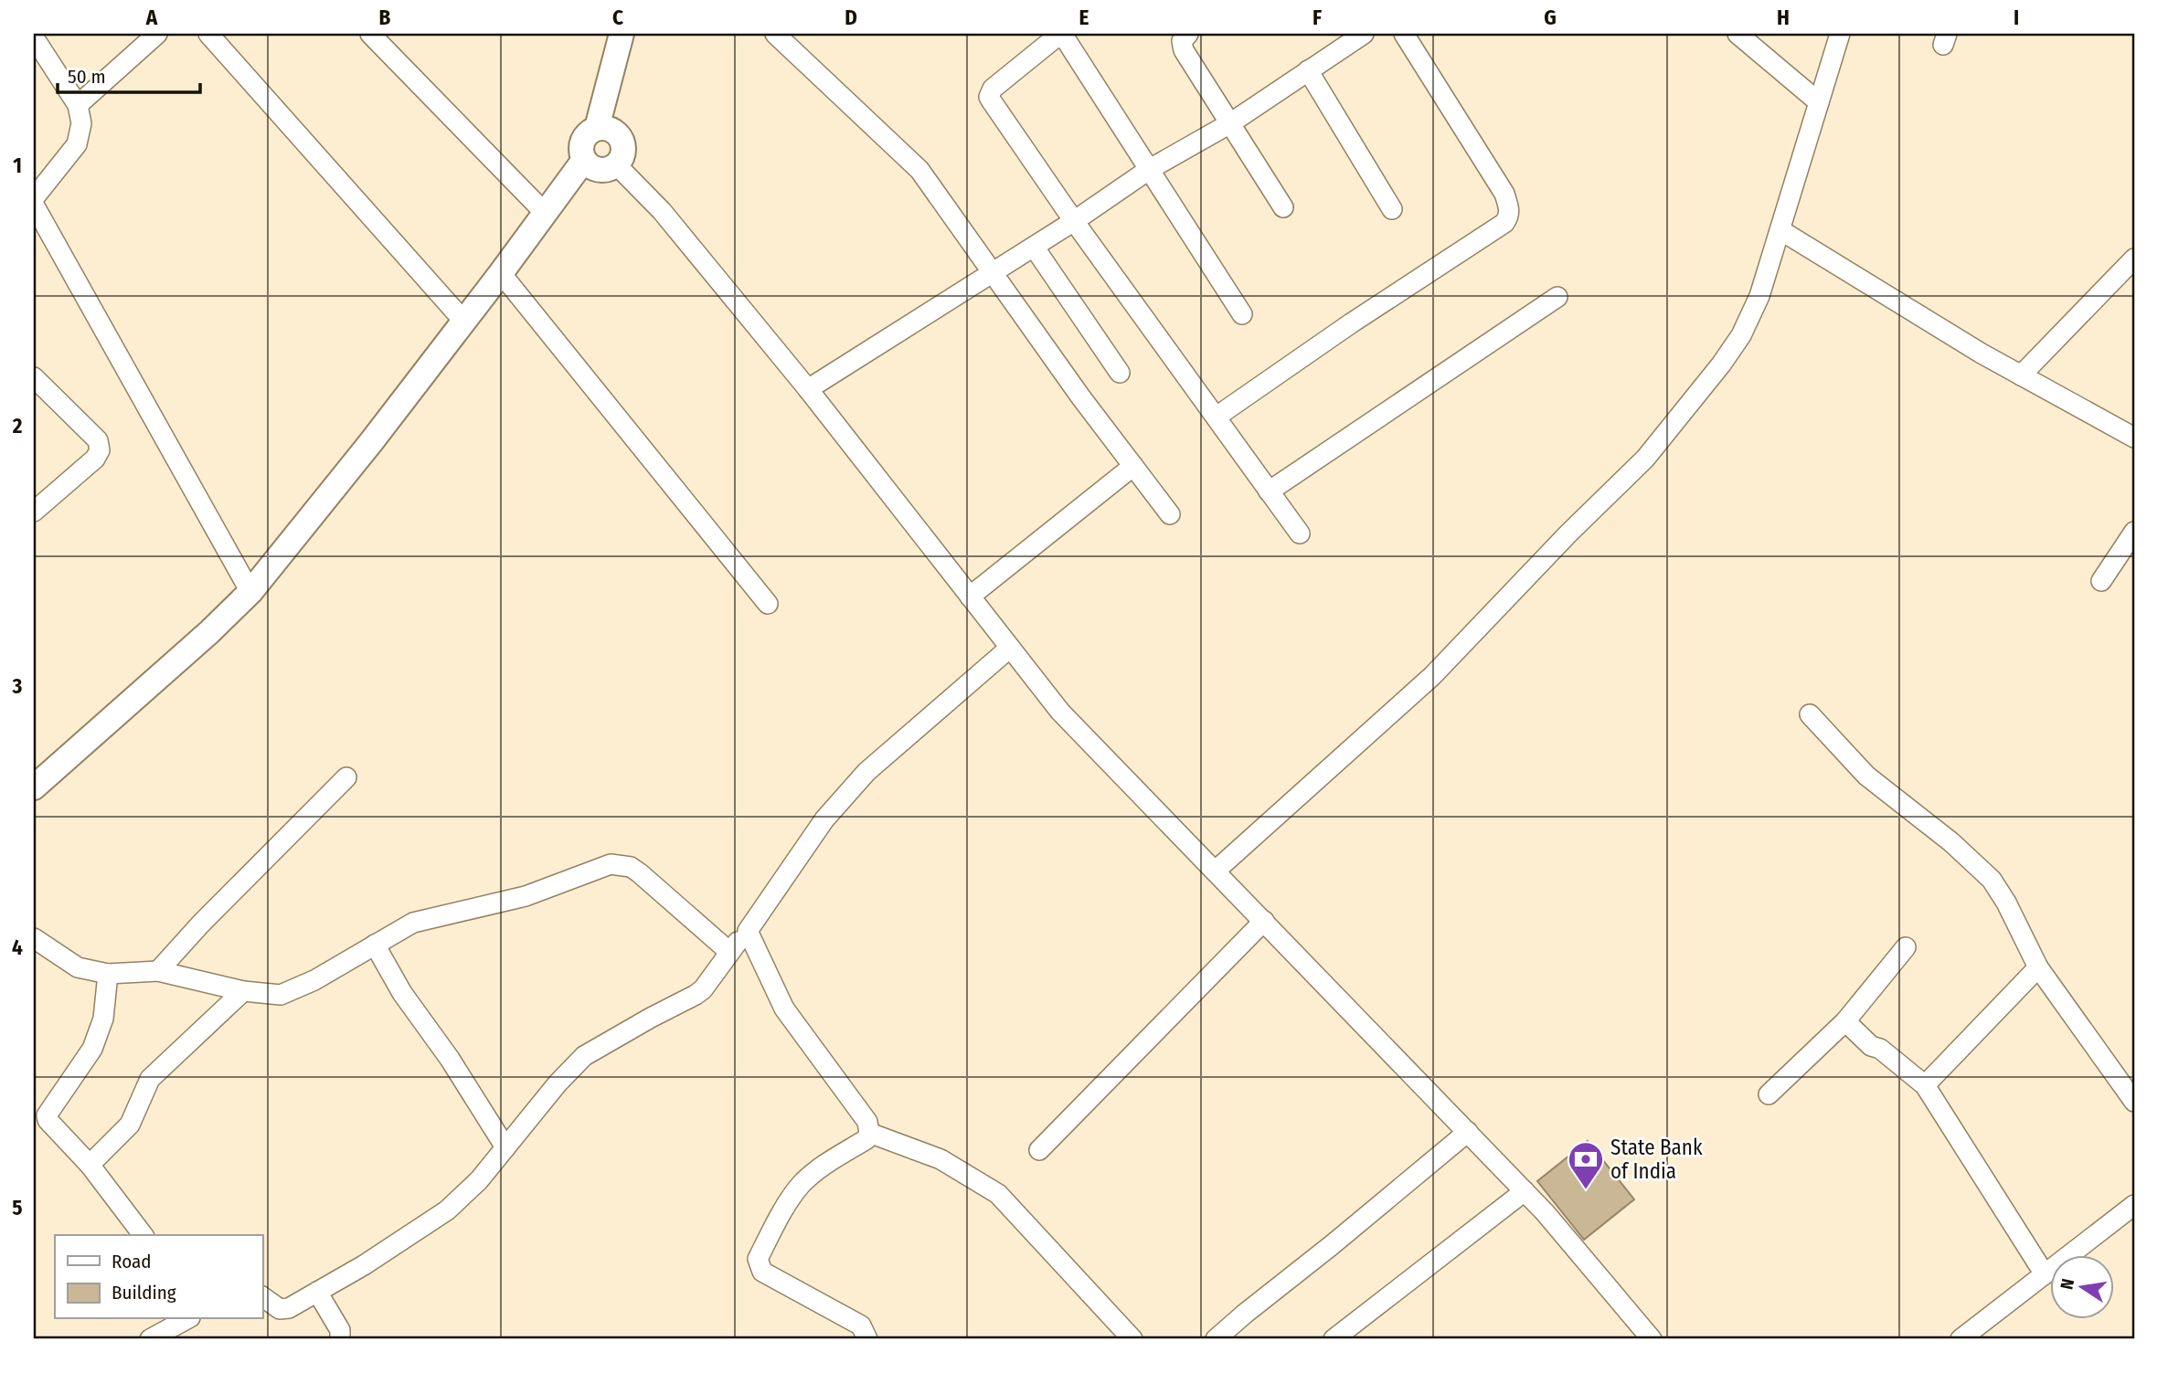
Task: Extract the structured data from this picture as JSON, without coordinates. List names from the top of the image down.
{
  "places": {
    "bank": ["State Bank of India"]
  },
  "legend": ["Road", "Building"],
  "scale_bar": "50 m",
  "north": "left",
  "grid": {
    "columns": [
      "A",
      "B",
      "C",
      "D",
      "E",
      "F",
      "G",
      "H",
      "I"
    ],
    "rows": [
      "1",
      "2",
      "3",
      "4",
      "5"
    ]
  }
}
